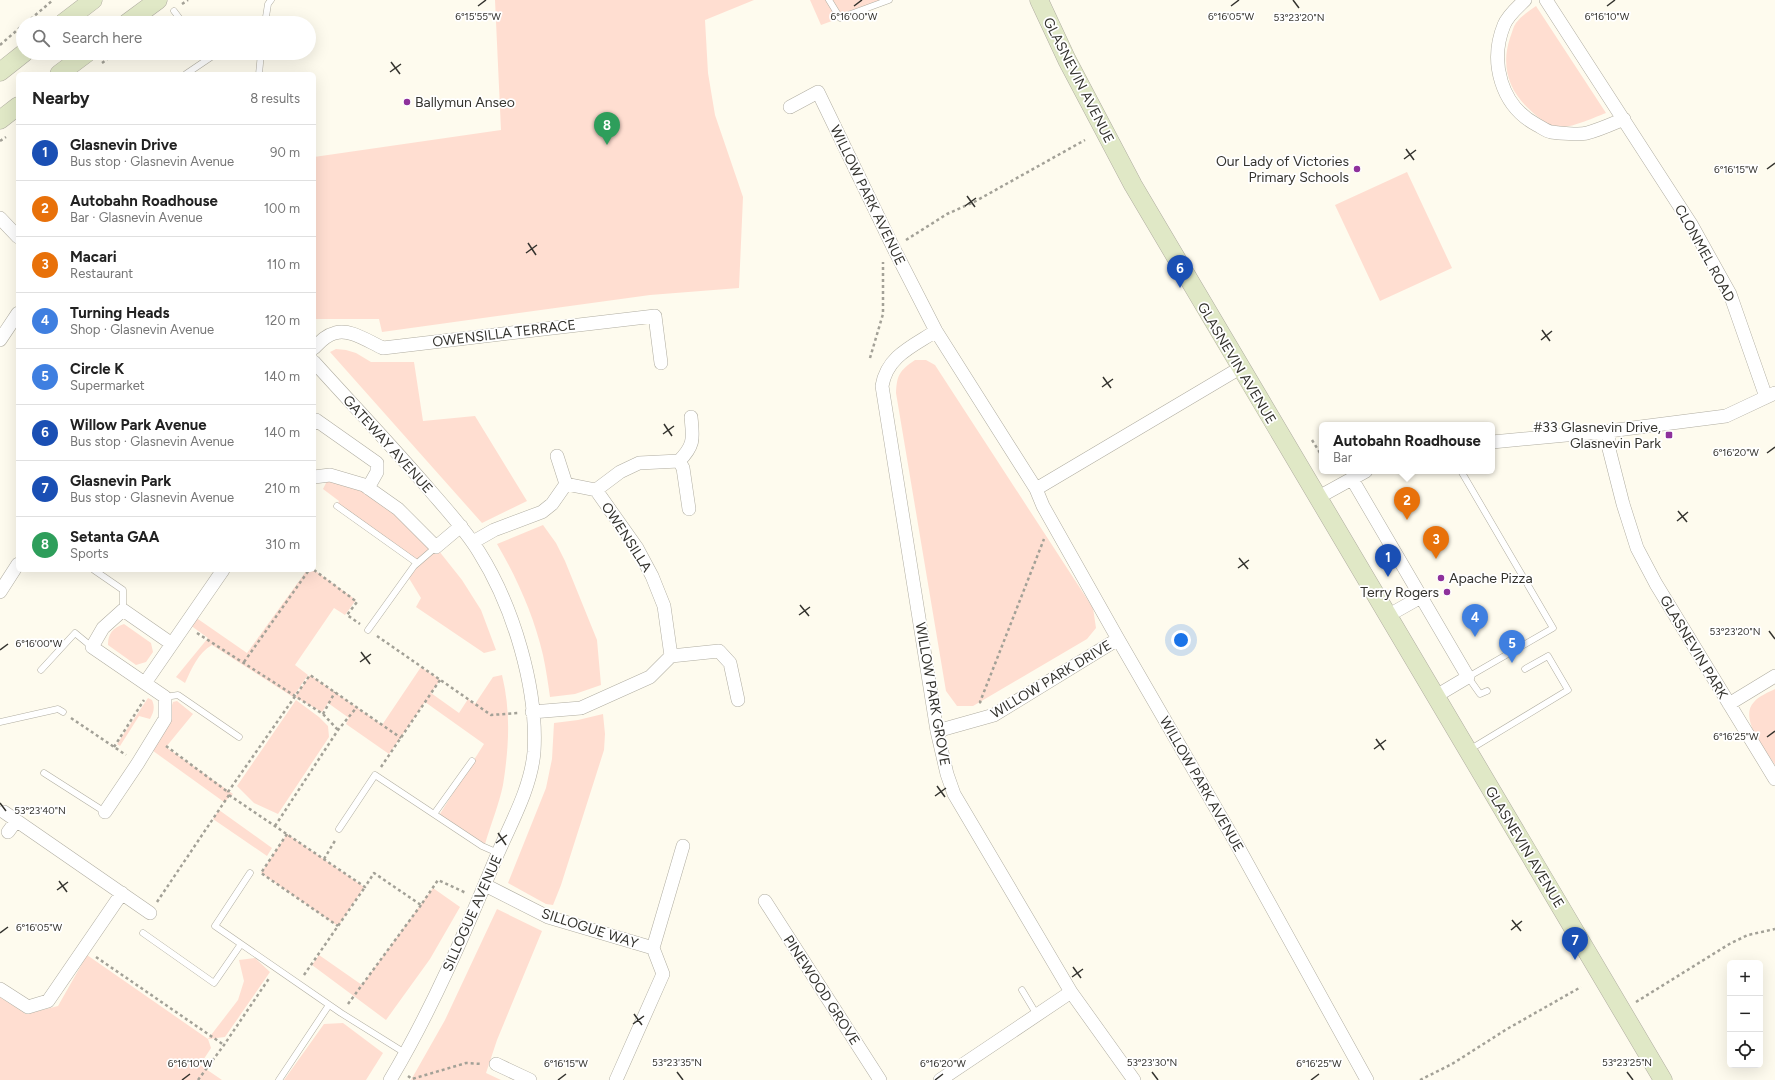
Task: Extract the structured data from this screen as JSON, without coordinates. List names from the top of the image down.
{
  "streets": {
    "main road": ["GLASNEVIN AVENUE"],
    "street": [
      "WILLOW PARK AVENUE",
      "CLONMEL ROAD",
      "OWENSILLA TERRACE",
      "GATEWAY AVENUE",
      "OWENSILLA",
      "GLASNEVIN PARK",
      "WILLOW PARK DRIVE",
      "WILLOW PARK GROVE",
      "SILLOGUE AVENUE",
      "SILLOGUE WAY",
      "PINEWOOD GROVE"
    ]
  },
  "crossings": [
    ["WILLOW PARK AVENUE", "WILLOW PARK DRIVE"],
    ["WILLOW PARK AVENUE", "WILLOW PARK GROVE"],
    ["GATEWAY AVENUE", "SILLOGUE AVENUE"],
    ["WILLOW PARK DRIVE", "WILLOW PARK GROVE"],
    ["SILLOGUE AVENUE", "SILLOGUE WAY"]
  ],
  "places": {
    "other": [
      "Ballymun Anseo",
      "Our Lady of Victories Primary Schools",
      "Apache Pizza",
      "Terry Rogers"
    ],
    "transit": ["#33 Glasnevin Drive, Glasnevin Park"]
  },
  "page": {
    "search": "Search here",
    "heading": ["Nearby", "8 results"],
    "pins": [
      "8",
      "6",
      "2",
      "3",
      "1",
      "4",
      "5",
      "7"
    ],
    "list": [
      {
        "mark": "1",
        "name": "Glasnevin Drive",
        "note": "Bus stop · Glasnevin Avenue",
        "value": "90 m"
      },
      {
        "mark": "2",
        "name": "Autobahn Roadhouse",
        "note": "Bar · Glasnevin Avenue",
        "value": "100 m"
      },
      {
        "mark": "3",
        "name": "Macari",
        "note": "Restaurant",
        "value": "110 m"
      },
      {
        "mark": "4",
        "name": "Turning Heads",
        "note": "Shop · Glasnevin Avenue",
        "value": "120 m"
      },
      {
        "mark": "5",
        "name": "Circle K",
        "note": "Supermarket",
        "value": "140 m"
      },
      {
        "mark": "6",
        "name": "Willow Park Avenue",
        "note": "Bus stop · Glasnevin Avenue",
        "value": "140 m"
      },
      {
        "mark": "7",
        "name": "Glasnevin Park",
        "note": "Bus stop · Glasnevin Avenue",
        "value": "210 m"
      },
      {
        "mark": "8",
        "name": "Setanta GAA",
        "note": "Sports",
        "value": "310 m"
      }
    ],
    "popup": ["Autobahn Roadhouse", "Bar"],
    "map_buttons": ["+", "−"]
  },
  "coordinates": [
    "6°15'55\"W",
    "6°16'00\"W",
    "6°16'05\"W",
    "6°16'10\"W",
    "53°23'20\"N",
    "6°16'15\"W",
    "6°16'20\"W",
    "6°16'25\"W",
    "53°23'40\"N",
    "53°23'35\"N",
    "53°23'30\"N",
    "53°23'25\"N"
  ]
}
